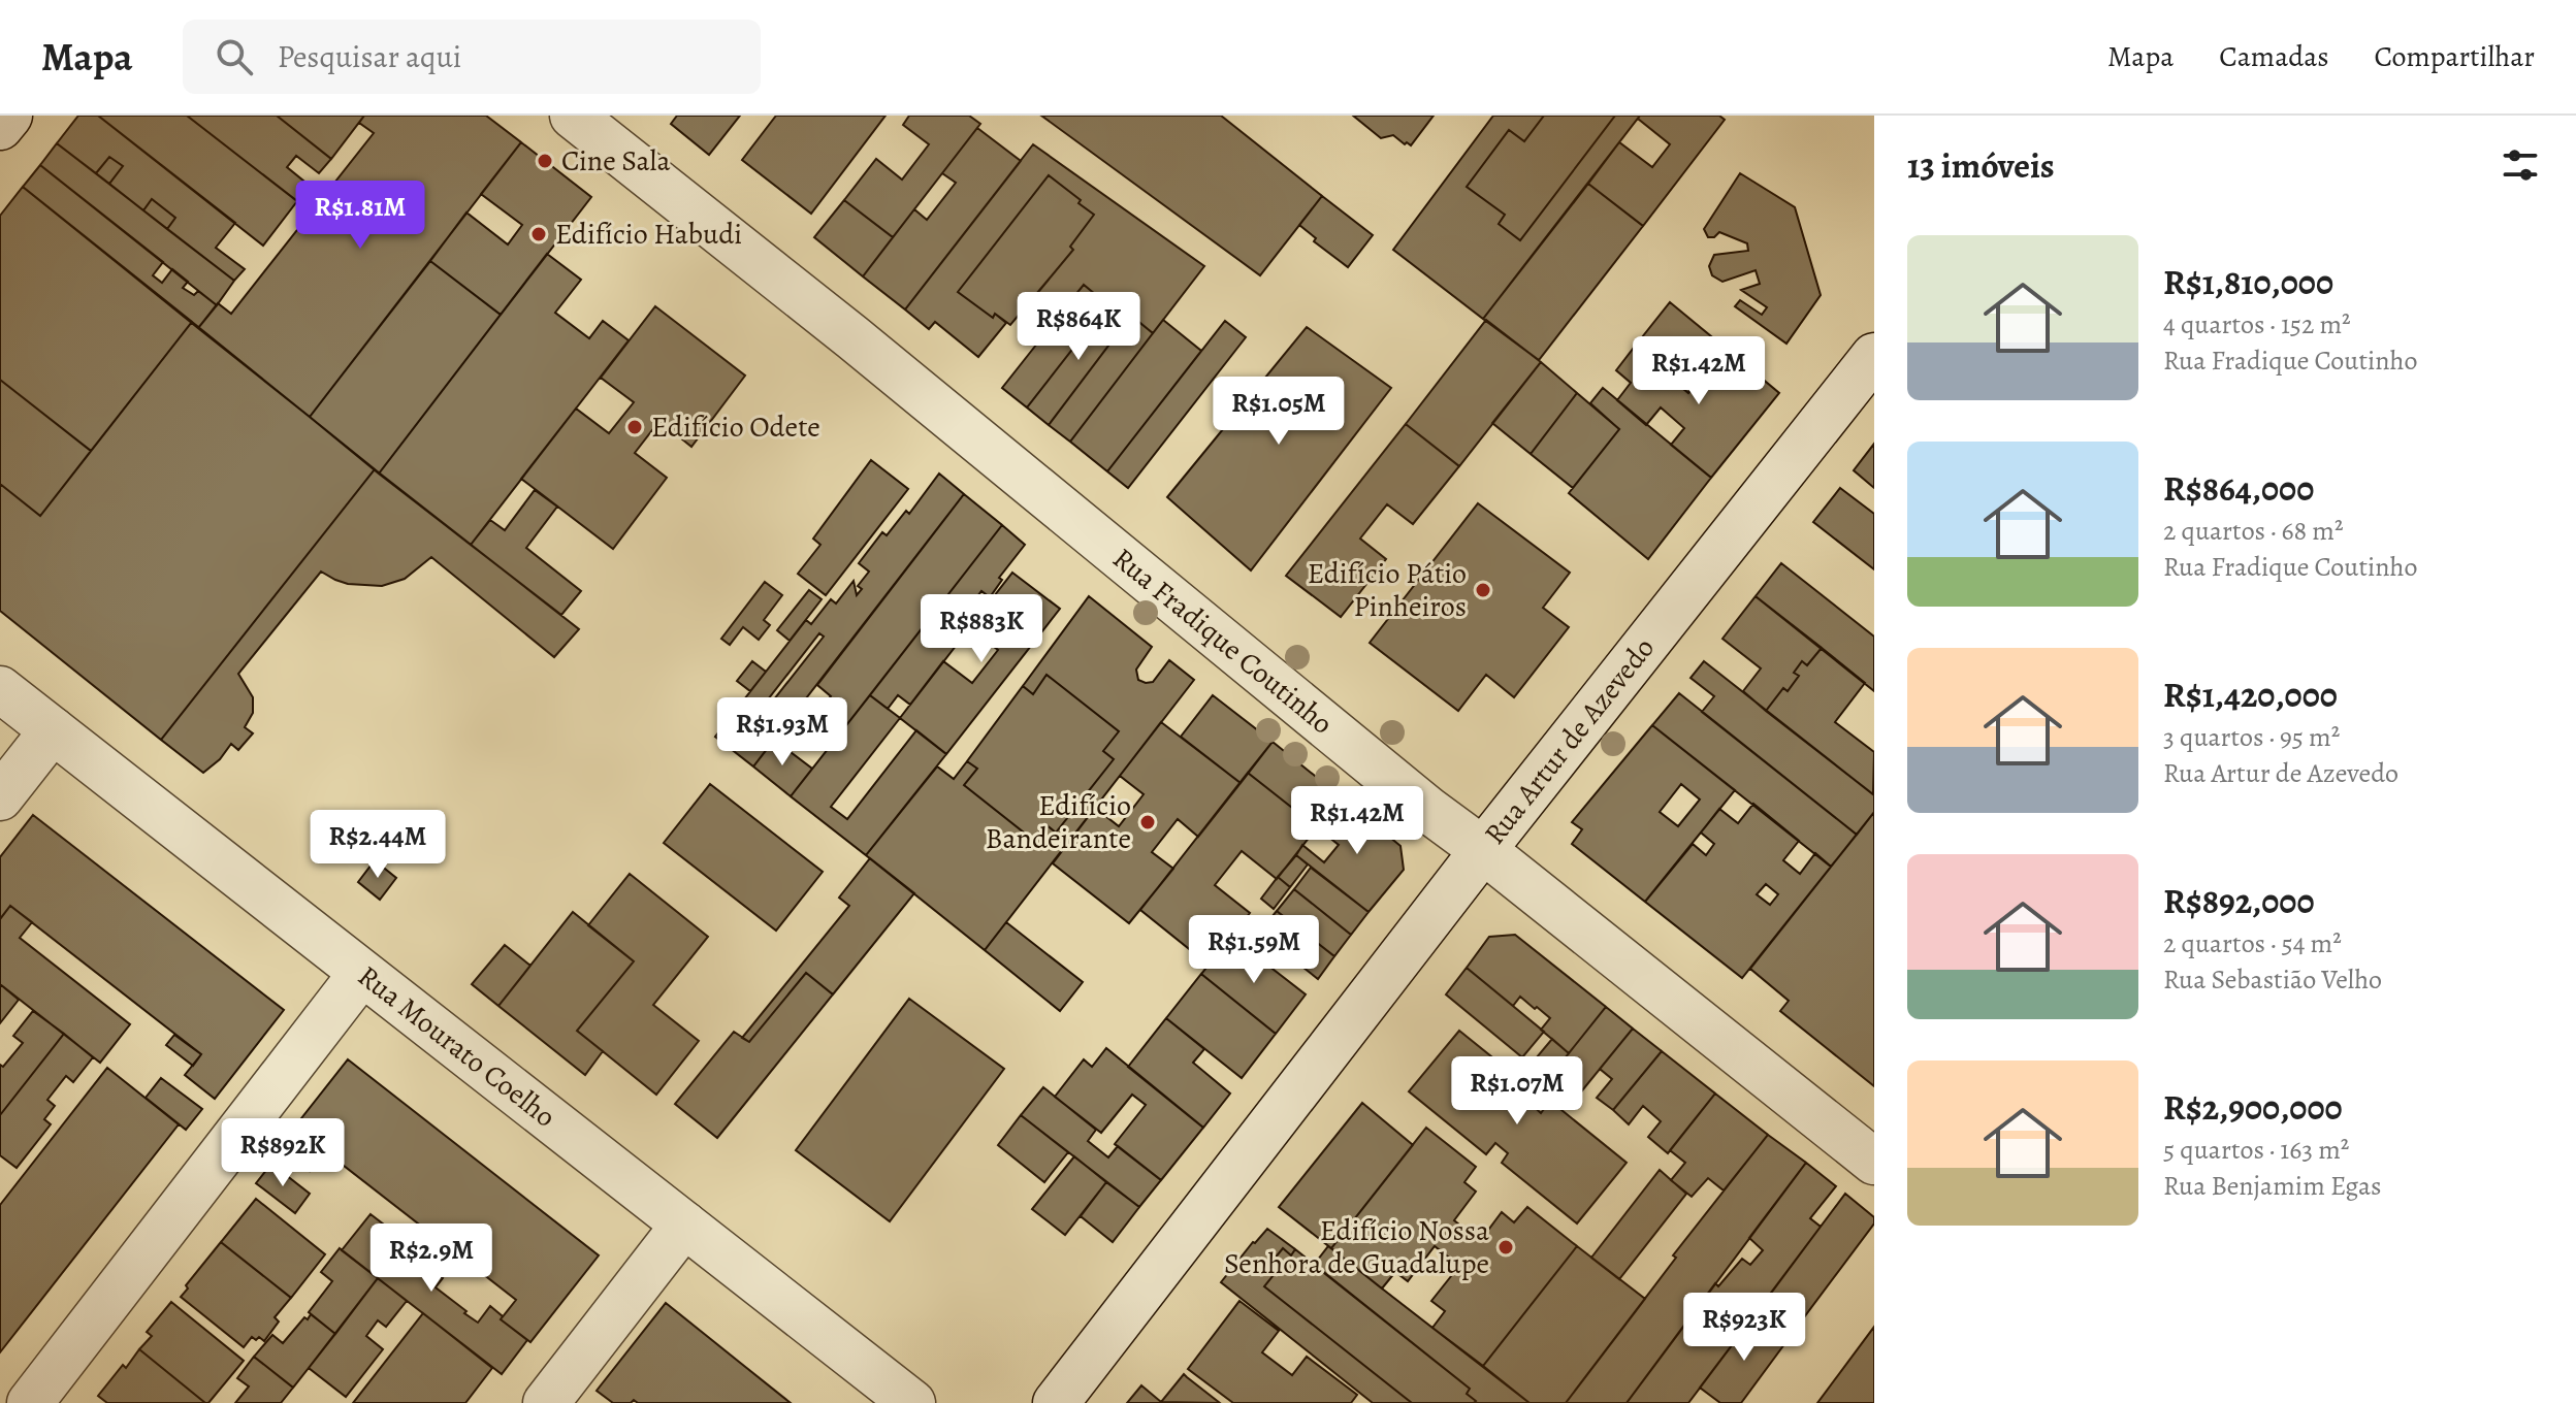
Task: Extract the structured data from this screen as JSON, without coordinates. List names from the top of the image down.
{
  "streets": {
    "street": ["Rua Fradique Coutinho", "Rua Artur de Azevedo", "Rua Mourato Coelho"]
  },
  "crossings": [
    ["Rua Fradique Coutinho", "Rua Artur de Azevedo"]
  ],
  "places": [
    "Cine Sala",
    "Edifício Habudi",
    "Edifício Odete",
    "Edifício Pátio Pinheiros",
    "Edifício Bandeirante",
    "Edifício Nossa Senhora de Guadalupe"
  ],
  "page": {
    "header": "Mapa",
    "search": "Pesquisar aqui",
    "nav": ["Mapa", "Camadas", "Compartilhar"],
    "heading": "13 imóveis",
    "price": [
      "R$1.81M",
      "R$864K",
      "R$1.42M",
      "R$1.05M",
      "R$883K",
      "R$1.93M",
      "R$1.42M",
      "R$2.44M",
      "R$1.59M",
      "R$1.07M",
      "R$892K",
      "R$2.9M",
      "R$923K"
    ],
    "list": [
      {
        "name": "R$1,810,000",
        "note": "4 quartos · 152 m² · Rua Fradique Coutinho"
      },
      {
        "name": "R$864,000",
        "note": "2 quartos · 68 m² · Rua Fradique Coutinho"
      },
      {
        "name": "R$1,420,000",
        "note": "3 quartos · 95 m² · Rua Artur de Azevedo"
      },
      {
        "name": "R$892,000",
        "note": "2 quartos · 54 m² · Rua Sebastião Velho"
      },
      {
        "name": "R$2,900,000",
        "note": "5 quartos · 163 m² · Rua Benjamim Egas"
      }
    ]
  }
}
